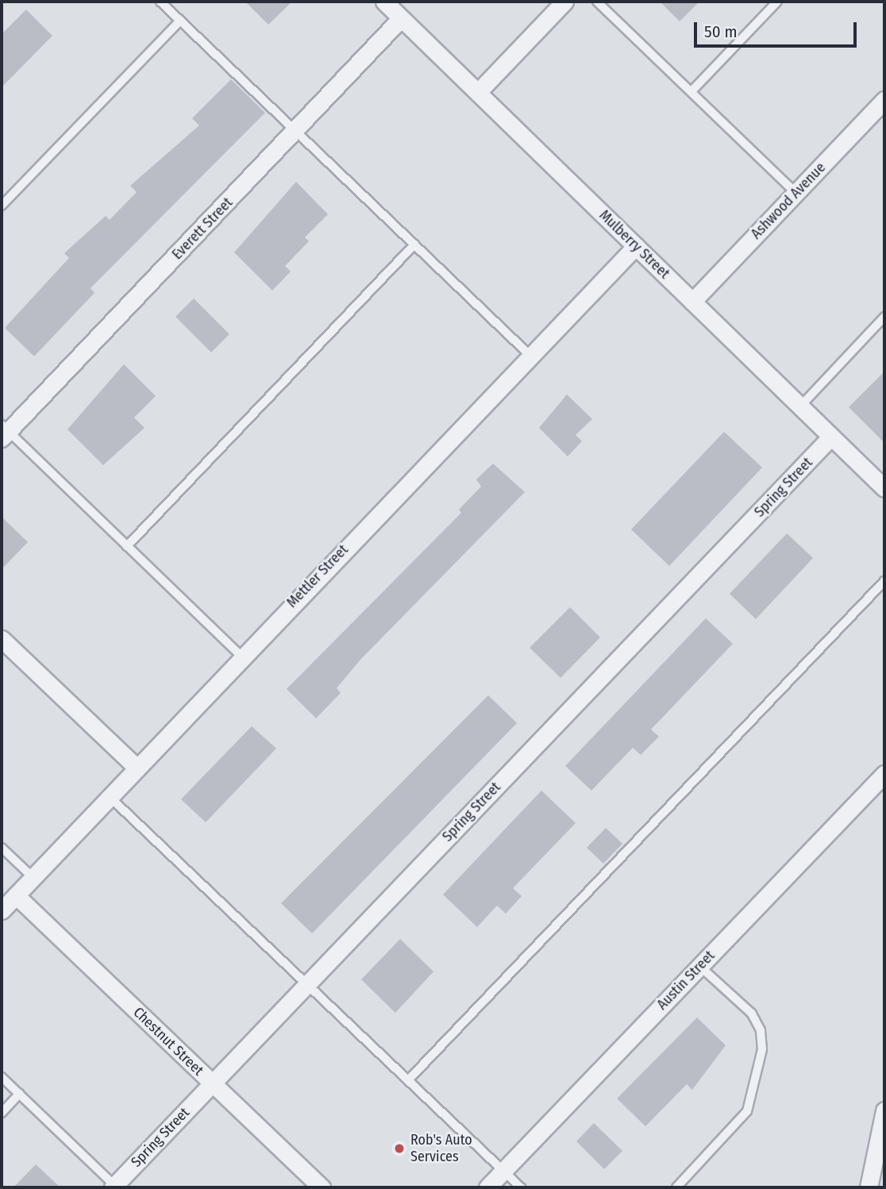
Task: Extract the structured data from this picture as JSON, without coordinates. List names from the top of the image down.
{
  "streets": {
    "street": [
      "Ashwood Avenue",
      "Everett Street",
      "Mulberry Street",
      "Spring Street",
      "Mettler Street",
      "Austin Street",
      "Chestnut Street"
    ]
  },
  "crossings": [
    ["Ashwood Avenue", "Mulberry Street"],
    ["Everett Street", "Mulberry Street"],
    ["Mulberry Street", "Spring Street"],
    ["Mulberry Street", "Mettler Street"],
    ["Spring Street", "Chestnut Street"],
    ["Mettler Street", "Chestnut Street"]
  ],
  "places": ["Rob's Auto Services"],
  "scale_bar": "50 m"
}
